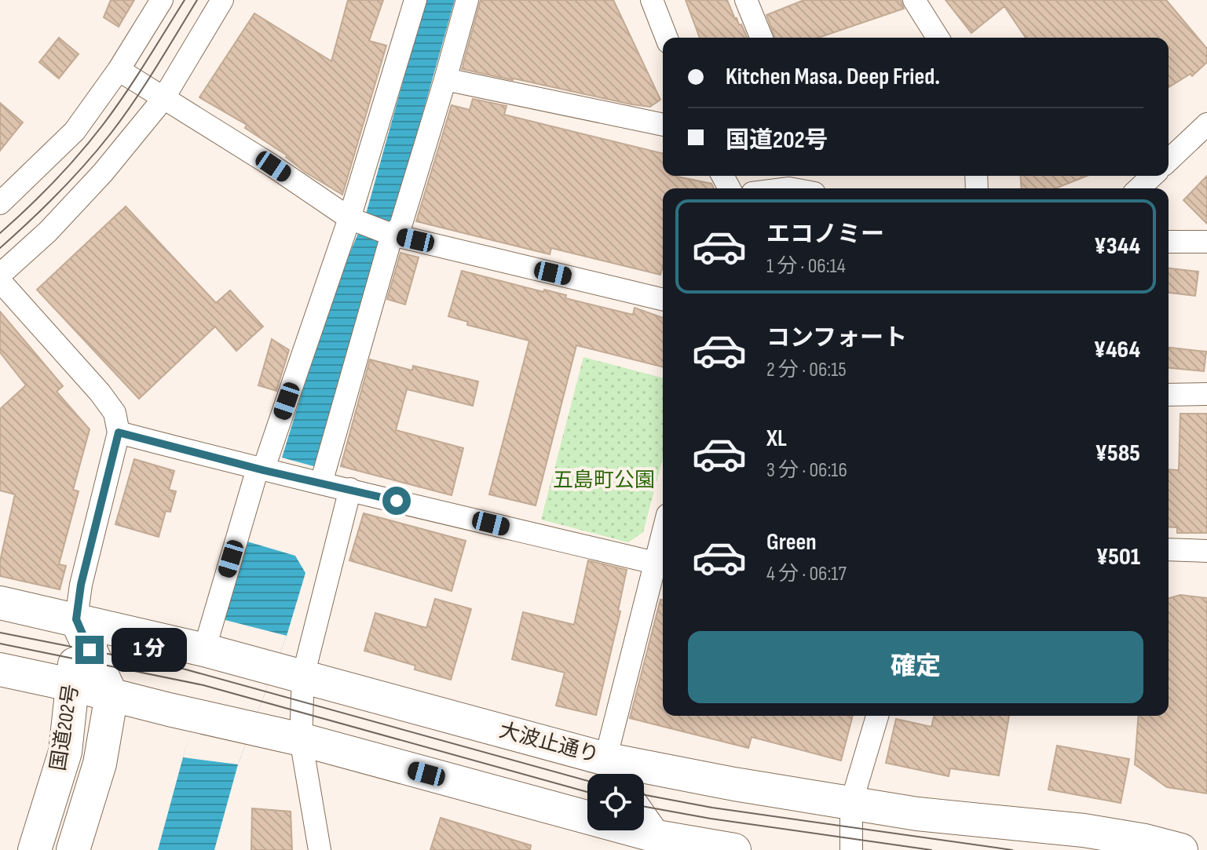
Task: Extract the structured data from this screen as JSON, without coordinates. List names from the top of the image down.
{
  "streets": {
    "highway": ["国道202号", "大波止通り"]
  },
  "crossings": [
    ["国道202号", "大波止通り"]
  ],
  "parks": ["五島町公園"],
  "page": {
    "banner": ["Kitchen Masa. Deep Fried.", "国道202号"],
    "list": [
      {
        "name": "エコノミー",
        "note": "1 分 · 06:14",
        "value": "¥344"
      },
      {
        "name": "コンフォート",
        "note": "2 分 · 06:15",
        "value": "¥464"
      },
      {
        "name": "XL",
        "note": "3 分 · 06:16",
        "value": "¥585"
      },
      {
        "name": "Green",
        "note": "4 分 · 06:17",
        "value": "¥501"
      }
    ],
    "buttons": "確定",
    "bubble": "1 分"
  }
}
